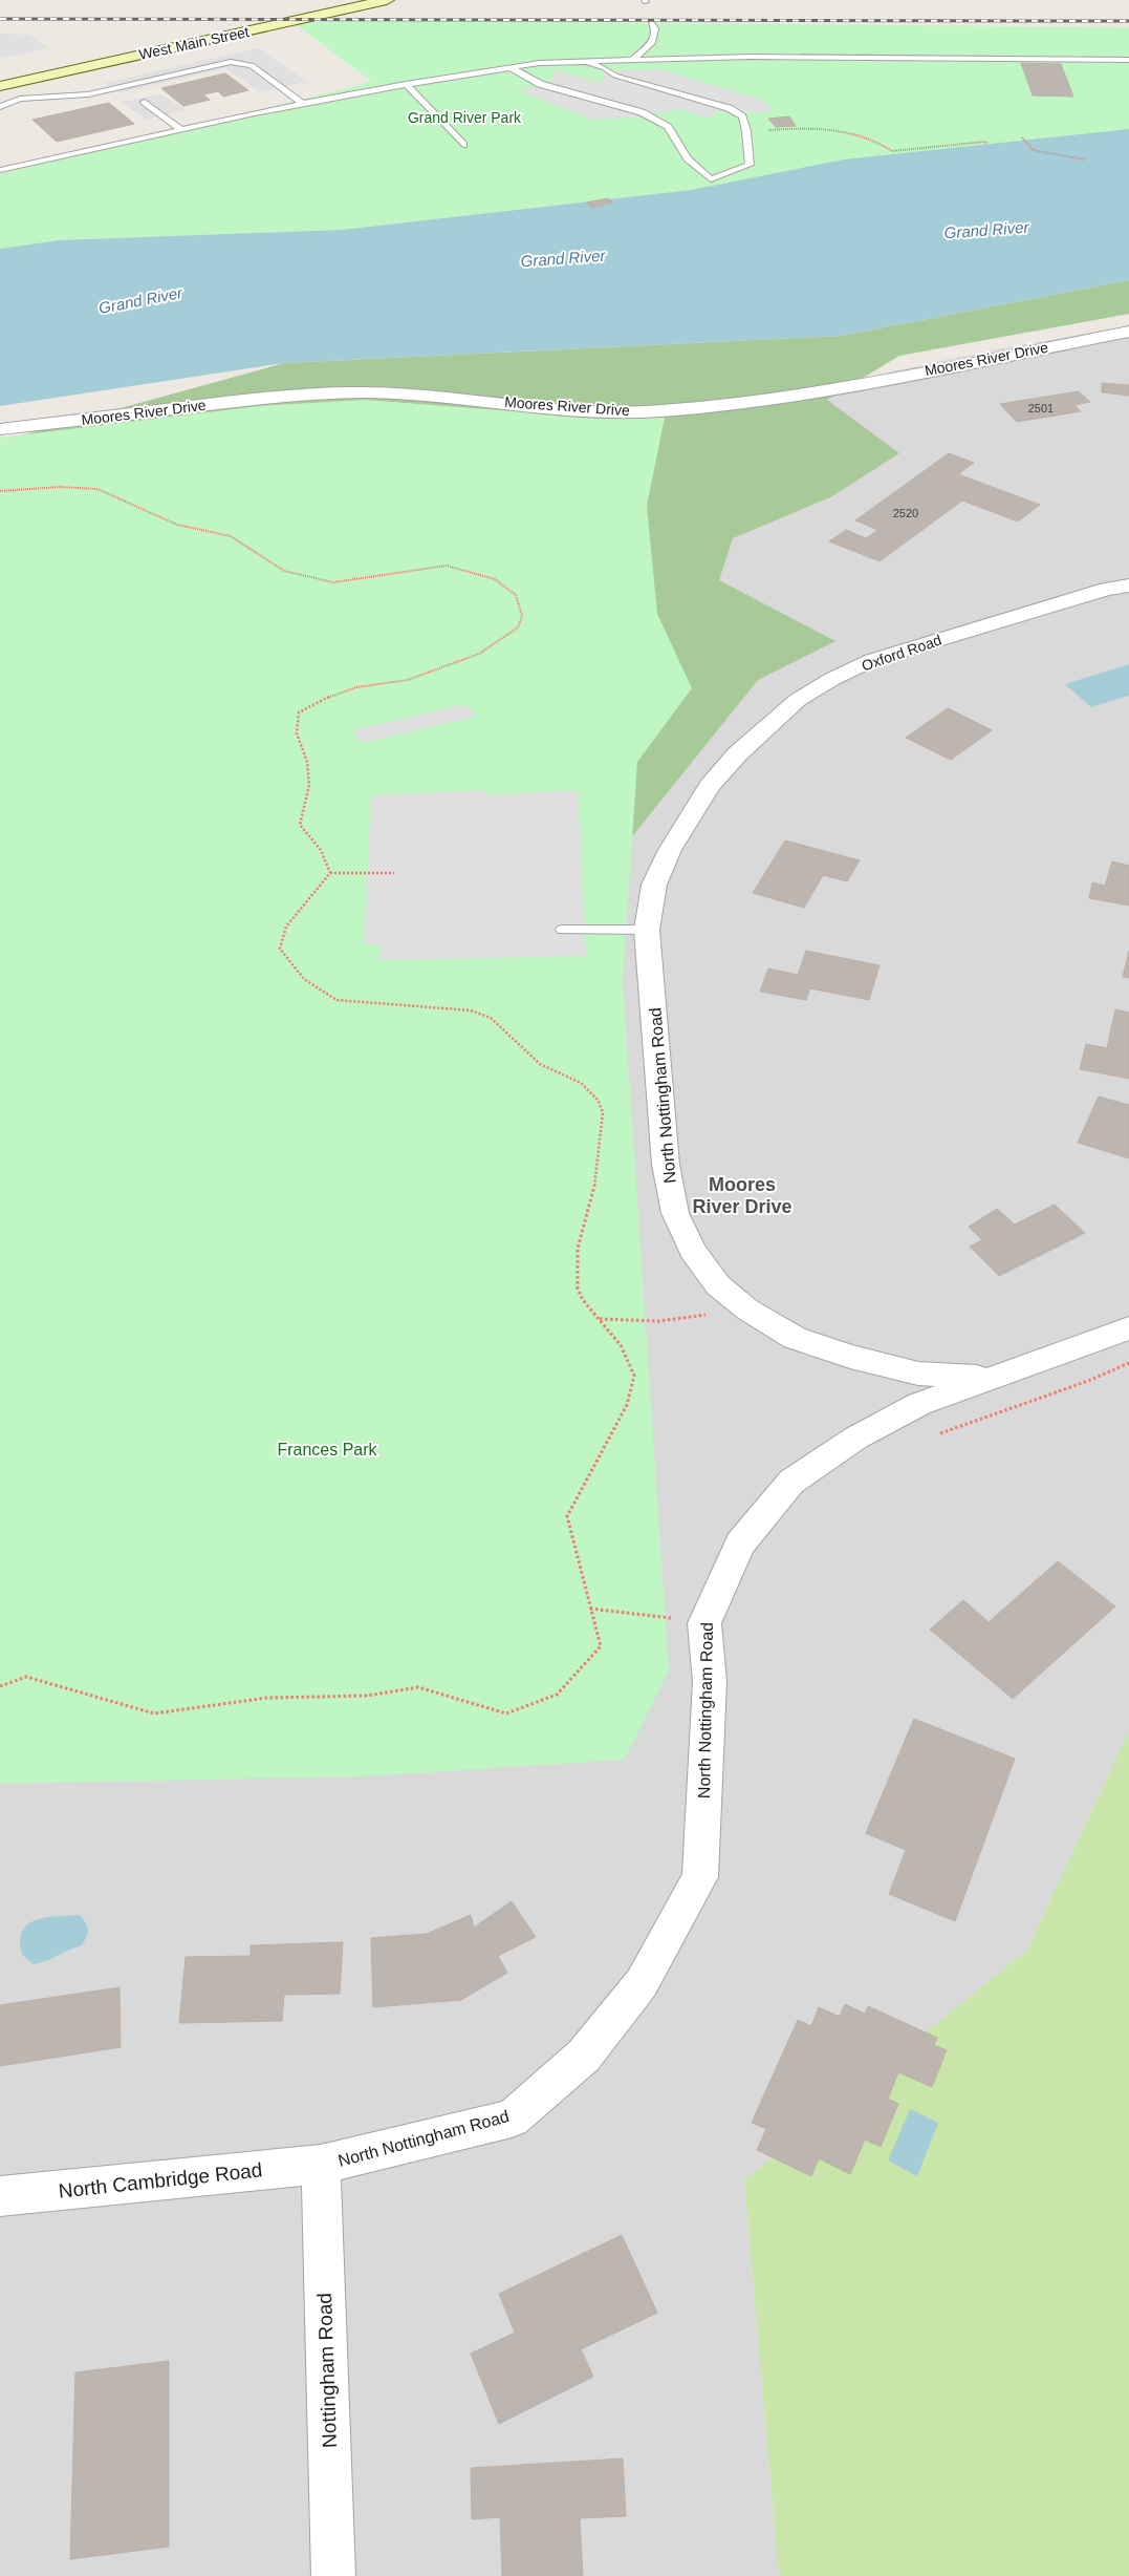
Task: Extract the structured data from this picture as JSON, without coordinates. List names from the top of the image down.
{
  "streets": {
    "main road": ["West Main Street"],
    "street": [
      "Moores River Drive",
      "Oxford Road",
      "North Nottingham Road",
      "North Cambridge Road",
      "Nottingham Road"
    ]
  },
  "crossings": [
    ["Oxford Road", "North Nottingham Road"],
    ["North Nottingham Road", "North Cambridge Road"],
    ["North Nottingham Road", "Nottingham Road"],
    ["North Cambridge Road", "Nottingham Road"]
  ],
  "districts": ["Moores River Drive"],
  "water": ["Grand River"],
  "parks": ["Grand River Park", "Frances Park"],
  "house_numbers": ["2501", "2520"]
}
